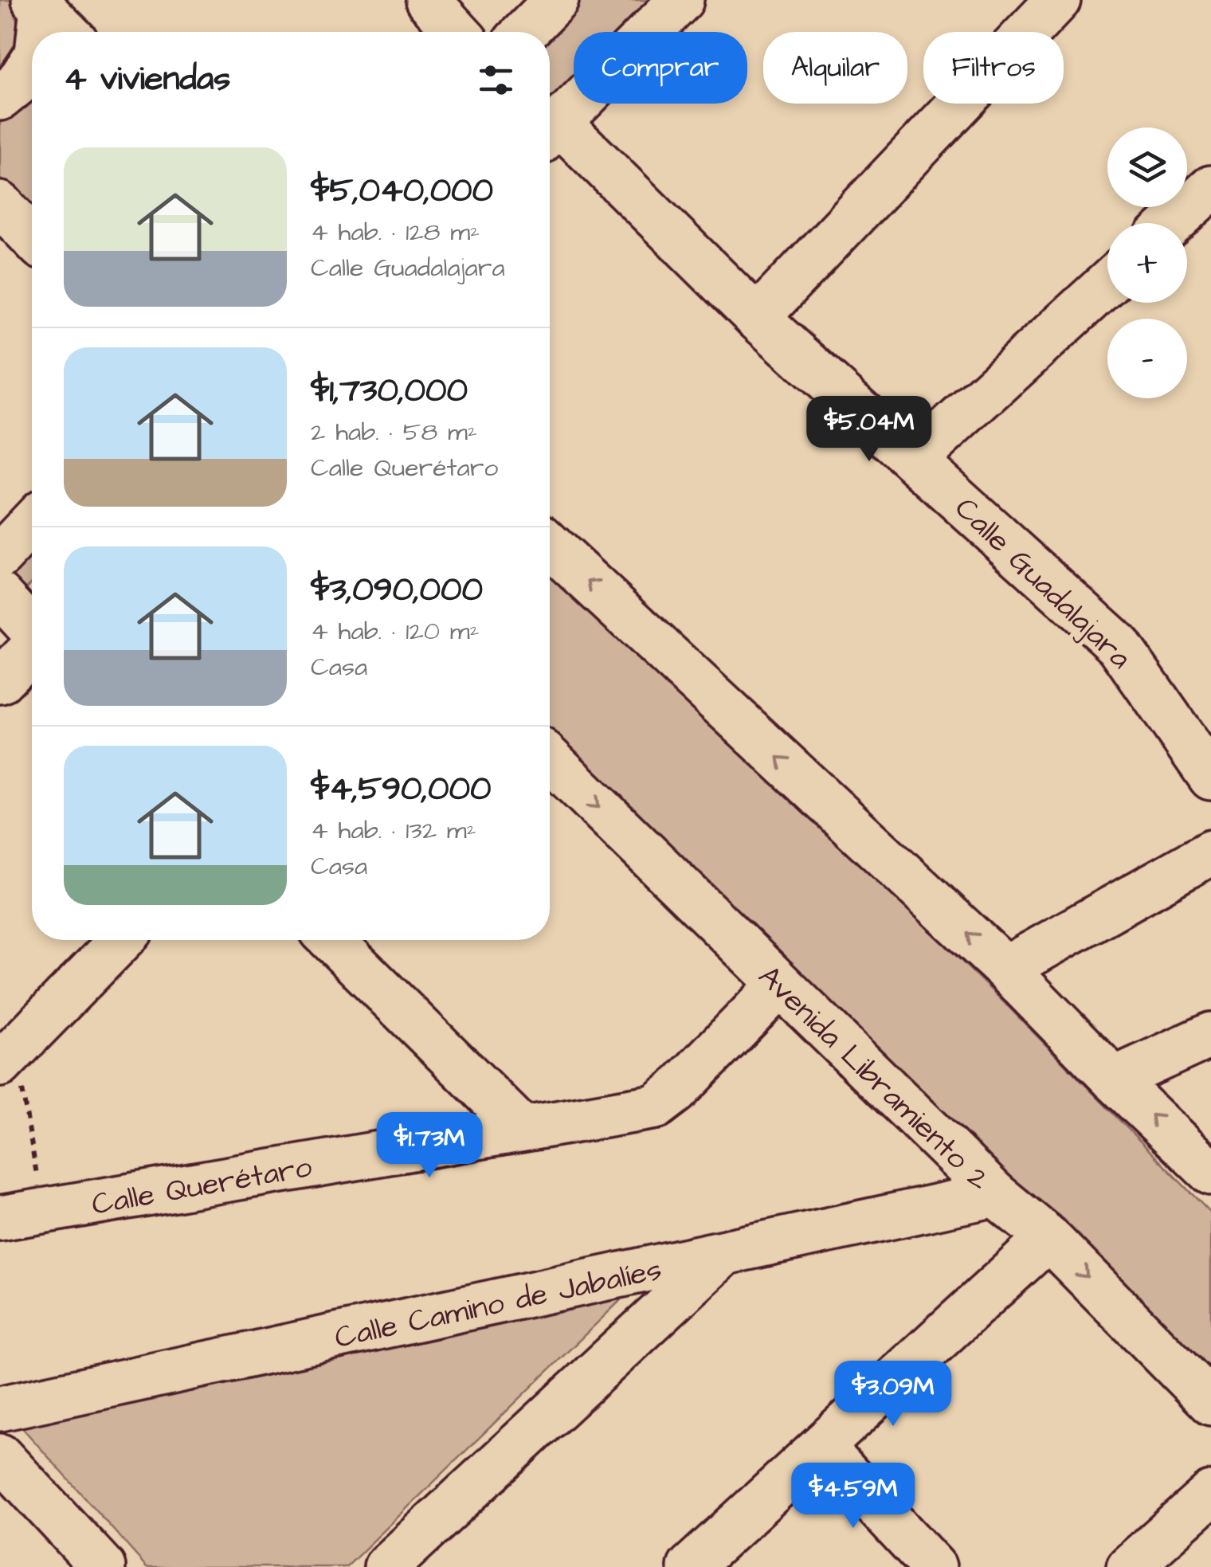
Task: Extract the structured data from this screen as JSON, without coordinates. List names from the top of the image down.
{
  "streets": {
    "street": [
      "Calle Guadalajara",
      "Avenida Libramiento 2",
      "Calle Querétaro",
      "Calle Camino de Jabalíes"
    ]
  },
  "crossings": [
    ["Avenida Libramiento 2", "Calle Querétaro"],
    ["Avenida Libramiento 2", "Calle Camino de Jabalíes"]
  ],
  "page": {
    "chip": ["Comprar", "Alquilar", "Filtros"],
    "heading": "4 viviendas",
    "map_buttons": ["+", "−"],
    "list": [
      {
        "name": "$5,040,000",
        "note": "4 hab. · 128 m² · Calle Guadalajara"
      },
      {
        "name": "$1,730,000",
        "note": "2 hab. · 58 m² · Calle Querétaro"
      },
      {
        "name": "$3,090,000",
        "note": "4 hab. · 120 m² · Casa"
      },
      {
        "name": "$4,590,000",
        "note": "4 hab. · 132 m² · Casa"
      }
    ],
    "price": [
      "$5.04M",
      "$1.73M",
      "$3.09M",
      "$4.59M"
    ]
  }
}
